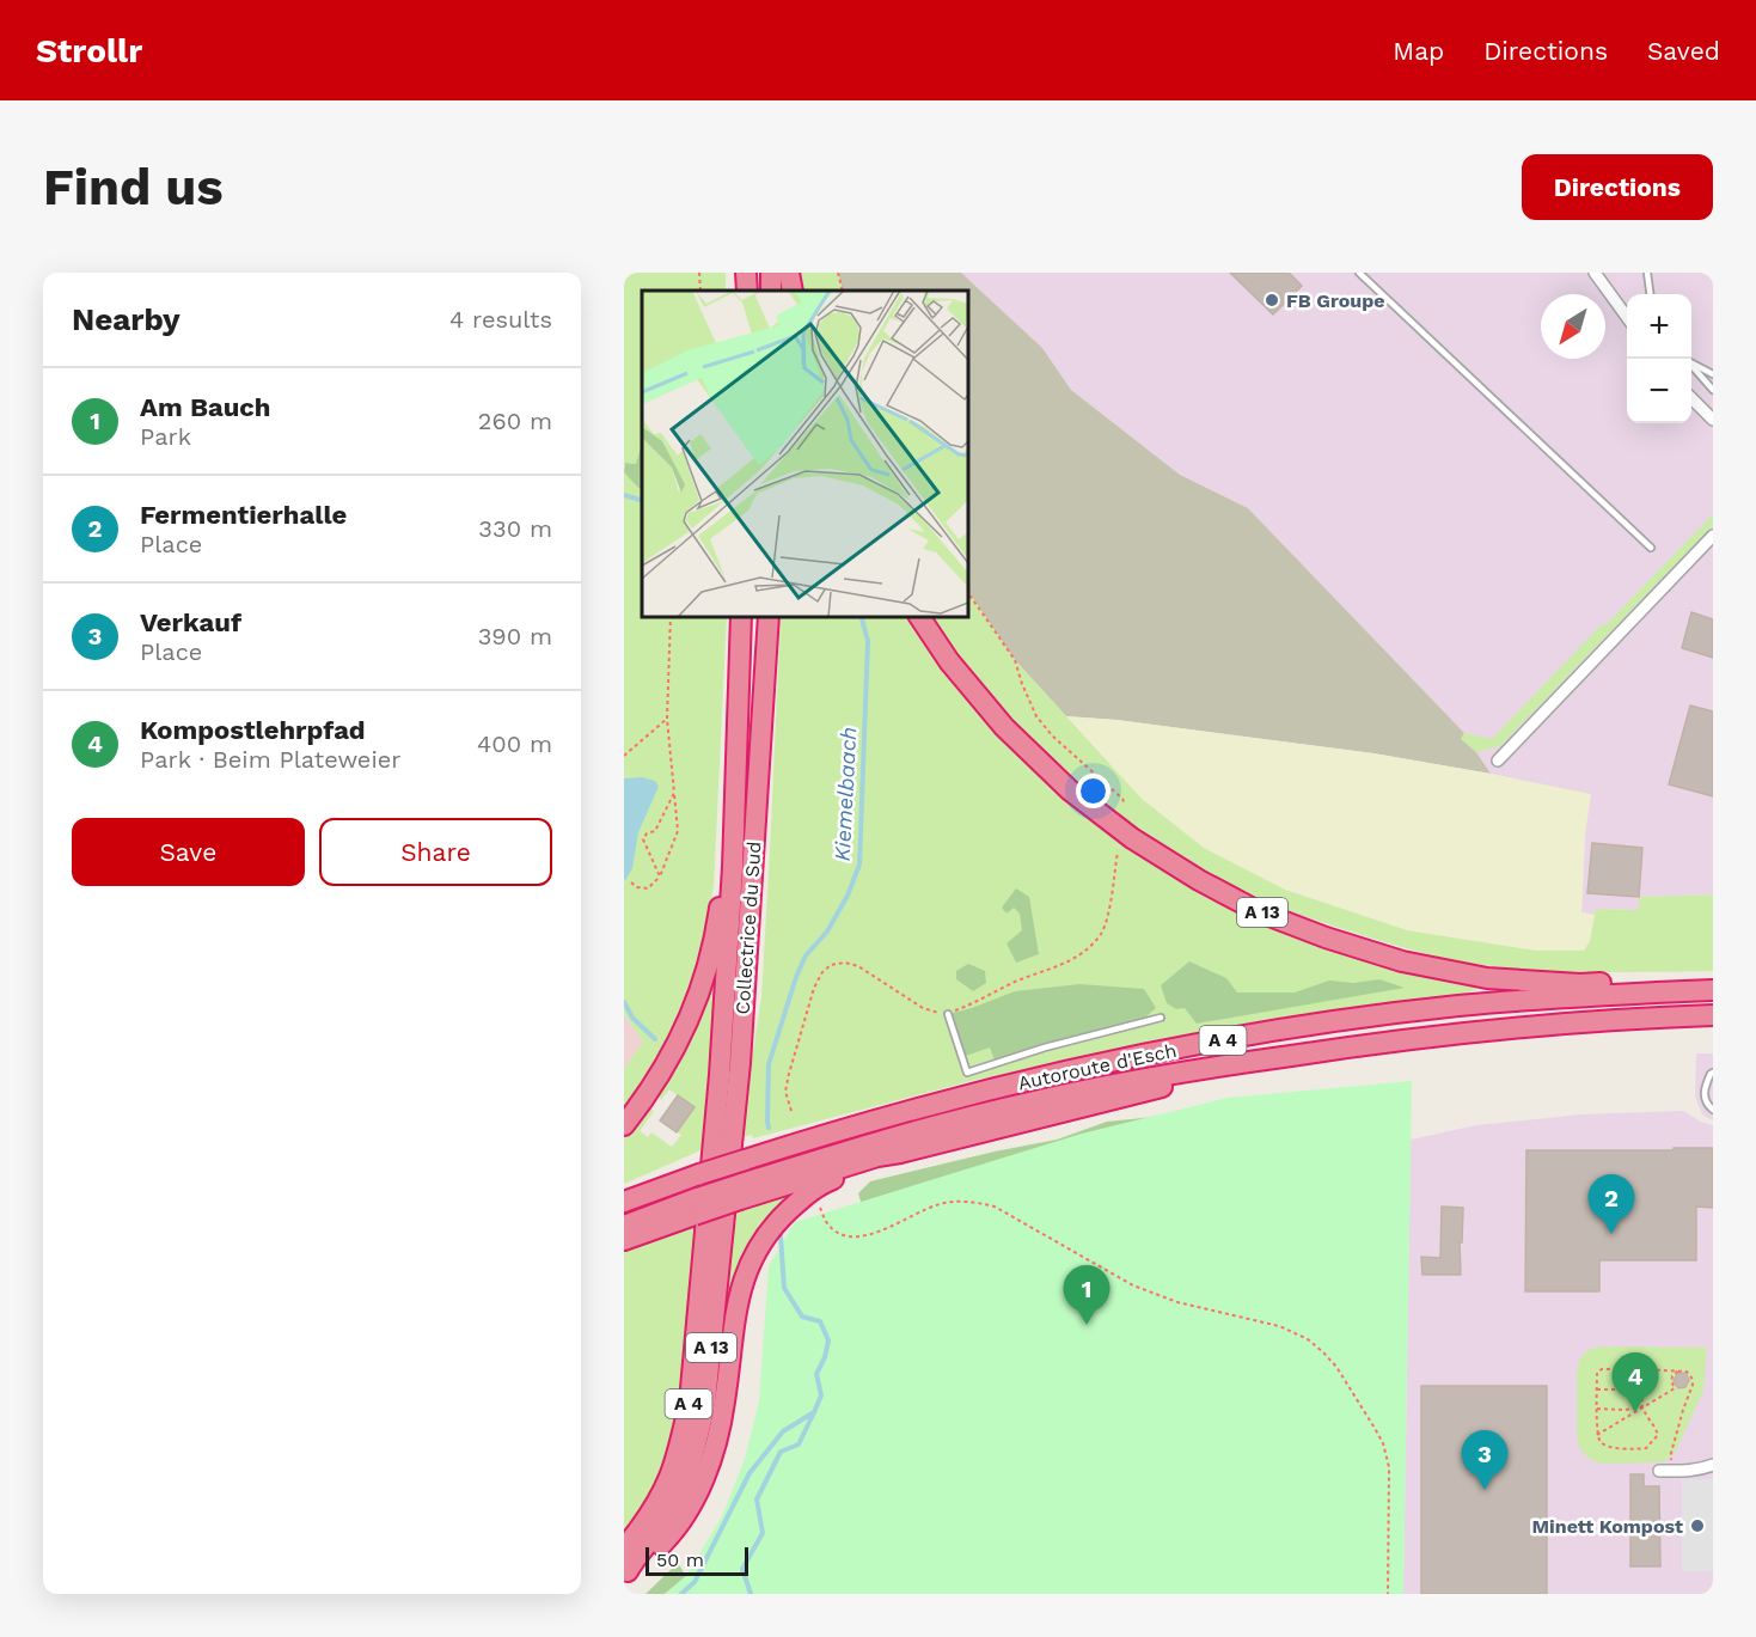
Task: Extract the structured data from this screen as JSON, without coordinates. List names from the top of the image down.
{
  "streets": {
    "highway": [
      "A 13",
      "Collectrice du Sud",
      "A 4",
      "Autoroute d'Esch"
    ]
  },
  "crossings": [
    ["Collectrice du Sud", "A 4"],
    ["A 4", "Autoroute d'Esch"]
  ],
  "water": ["Kiemelbaach"],
  "places": ["FB Groupe", "Minett Kompost"],
  "scale_bar": "50 m",
  "north": "bottom left",
  "page": {
    "header": "Strollr",
    "nav": ["Map", "Directions", "Saved"],
    "buttons": [
      "Directions",
      ["Save", "Share"]
    ],
    "title": "Find us",
    "heading": ["Nearby", "4 results"],
    "map_buttons": ["+", "−"],
    "list": [
      {
        "mark": "1",
        "name": "Am Bauch",
        "note": "Park",
        "value": "260 m"
      },
      {
        "mark": "2",
        "name": "Fermentierhalle",
        "note": "Place",
        "value": "330 m"
      },
      {
        "mark": "3",
        "name": "Verkauf",
        "note": "Place",
        "value": "390 m"
      },
      {
        "mark": "4",
        "name": "Kompostlehrpfad",
        "note": "Park · Beim Plateweier",
        "value": "400 m"
      }
    ],
    "pins": [
      "2",
      "1",
      "4",
      "3"
    ],
    "scale": "50 m"
  }
}
